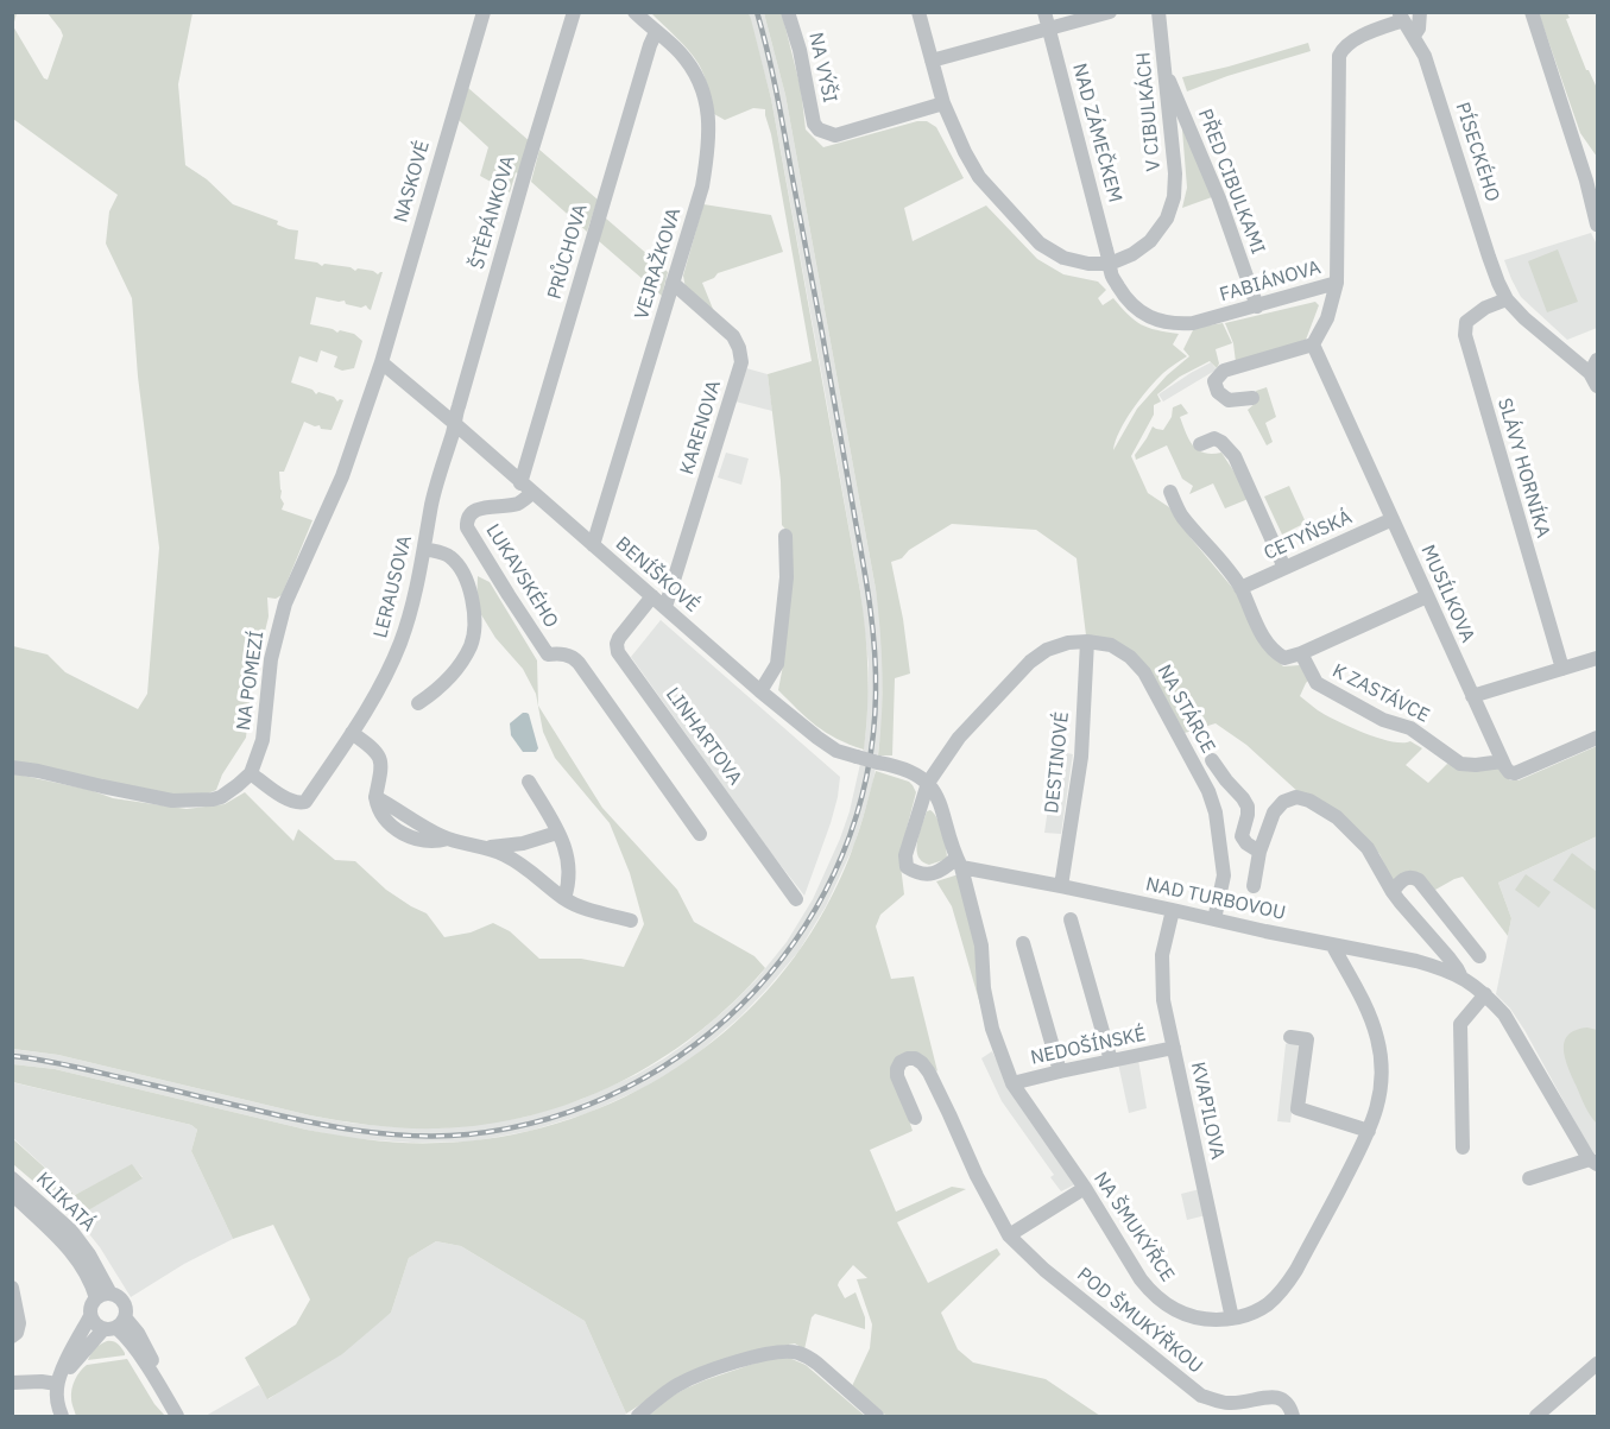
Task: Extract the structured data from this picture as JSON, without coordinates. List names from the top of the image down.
{
  "streets": {
    "street": [
      "NA VÝŠI",
      "V CIBULKÁCH",
      "NAD ZÁMEČKEM",
      "PÍSECKÉHO",
      "NASKOVÉ",
      "PŘED CIBULKAMI",
      "ŠTĚPÁNKOVA",
      "PRŮCHOVA",
      "VEJRAŽKOVA",
      "FABIÁNOVA",
      "KARENOVA",
      "SLÁVY HORNÍKA",
      "CETYŇSKÁ",
      "BENÍŠKOVÉ",
      "LUKAVSKÉHO",
      "LERAUSOVA",
      "MUSÍLKOVA",
      "NA POMEZÍ",
      "K ZASTÁVCE",
      "NA STÁRCE",
      "LINHARTOVA",
      "DESTINOVÉ",
      "NAD TURBOVOU",
      "NEDOŠÍNSKÉ",
      "KVAPILOVA",
      "KLIKATÁ",
      "NA ŠMUKÝŘCE",
      "POD ŠMUKÝŘKOU"
    ]
  },
  "crossings": [
    ["V CIBULKÁCH", "NAD ZÁMEČKEM"],
    ["V CIBULKÁCH", "PŘED CIBULKAMI"],
    ["V CIBULKÁCH", "FABIÁNOVA"],
    ["NAD ZÁMEČKEM", "FABIÁNOVA"],
    ["PÍSECKÉHO", "SLÁVY HORNÍKA"],
    ["NASKOVÉ", "BENÍŠKOVÉ"],
    ["NASKOVÉ", "NA POMEZÍ"],
    ["PŘED CIBULKAMI", "FABIÁNOVA"],
    ["ŠTĚPÁNKOVA", "BENÍŠKOVÉ"],
    ["ŠTĚPÁNKOVA", "LERAUSOVA"],
    ["PRŮCHOVA", "VEJRAŽKOVA"],
    ["PRŮCHOVA", "BENÍŠKOVÉ"],
    ["PRŮCHOVA", "LUKAVSKÉHO"],
    ["VEJRAŽKOVA", "KARENOVA"],
    ["VEJRAŽKOVA", "BENÍŠKOVÉ"],
    ["FABIÁNOVA", "MUSÍLKOVA"],
    ["KARENOVA", "BENÍŠKOVÉ"],
    ["CETYŇSKÁ", "MUSÍLKOVA"],
    ["BENÍŠKOVÉ", "LUKAVSKÉHO"],
    ["BENÍŠKOVÉ", "LERAUSOVA"],
    ["BENÍŠKOVÉ", "NA POMEZÍ"],
    ["BENÍŠKOVÉ", "NA STÁRCE"],
    ["BENÍŠKOVÉ", "LINHARTOVA"],
    ["BENÍŠKOVÉ", "NA ŠMUKÝŘCE"],
    ["LERAUSOVA", "NA POMEZÍ"],
    ["MUSÍLKOVA", "K ZASTÁVCE"],
    ["NA STÁRCE", "DESTINOVÉ"],
    ["NA STÁRCE", "NAD TURBOVOU"],
    ["NA STÁRCE", "NA ŠMUKÝŘCE"],
    ["DESTINOVÉ", "NAD TURBOVOU"],
    ["NAD TURBOVOU", "KVAPILOVA"],
    ["NAD TURBOVOU", "NA ŠMUKÝŘCE"],
    ["NEDOŠÍNSKÉ", "KVAPILOVA"],
    ["NEDOŠÍNSKÉ", "NA ŠMUKÝŘCE"],
    ["KVAPILOVA", "NA ŠMUKÝŘCE"]
  ]
}
